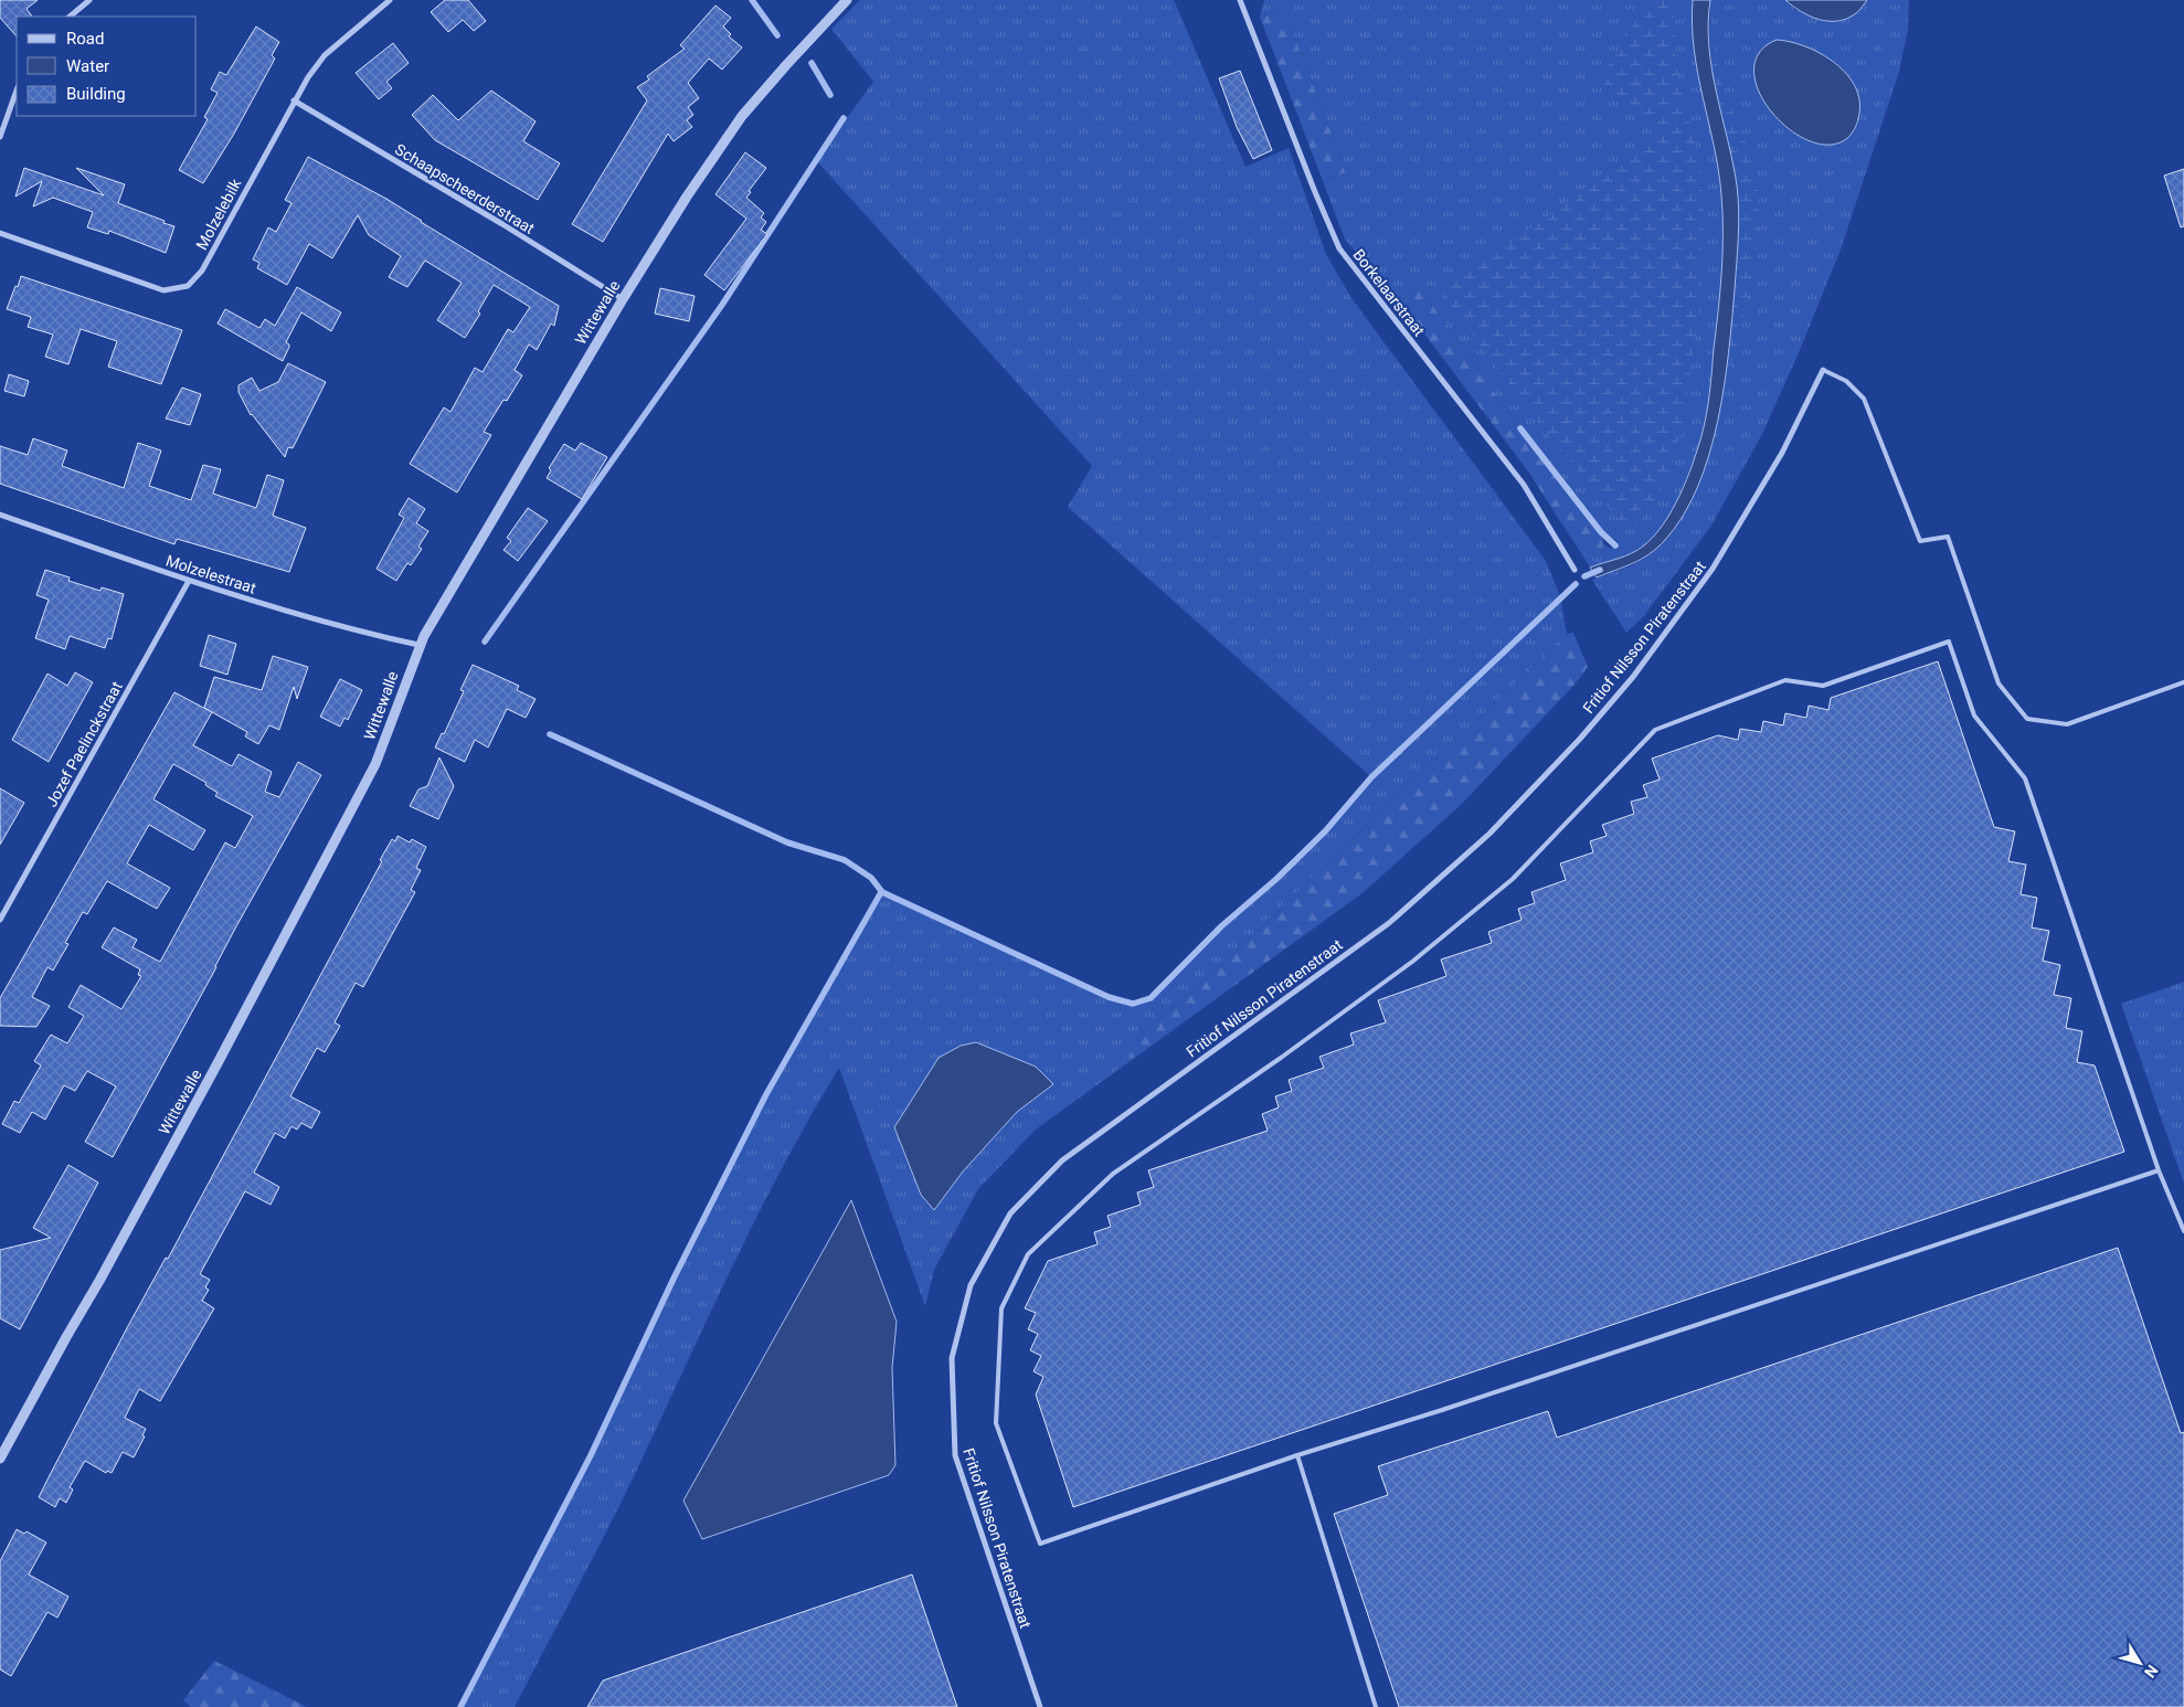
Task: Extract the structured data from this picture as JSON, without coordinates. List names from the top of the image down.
{
  "streets": {
    "street": [
      "Schaapscheerderstraat",
      "Molzelebilk",
      "Borkelaarstraat",
      "Wittewalle",
      "Molzelestraat",
      "Fritiof Nilsson Piratenstraat",
      "Jozef Paelinckstraat"
    ]
  },
  "crossings": [
    ["Schaapscheerderstraat", "Molzelebilk"],
    ["Schaapscheerderstraat", "Wittewalle"],
    ["Wittewalle", "Molzelestraat"],
    ["Molzelestraat", "Jozef Paelinckstraat"]
  ],
  "legend": ["Road", "Water", "Building"],
  "north": "bottom right"
}
